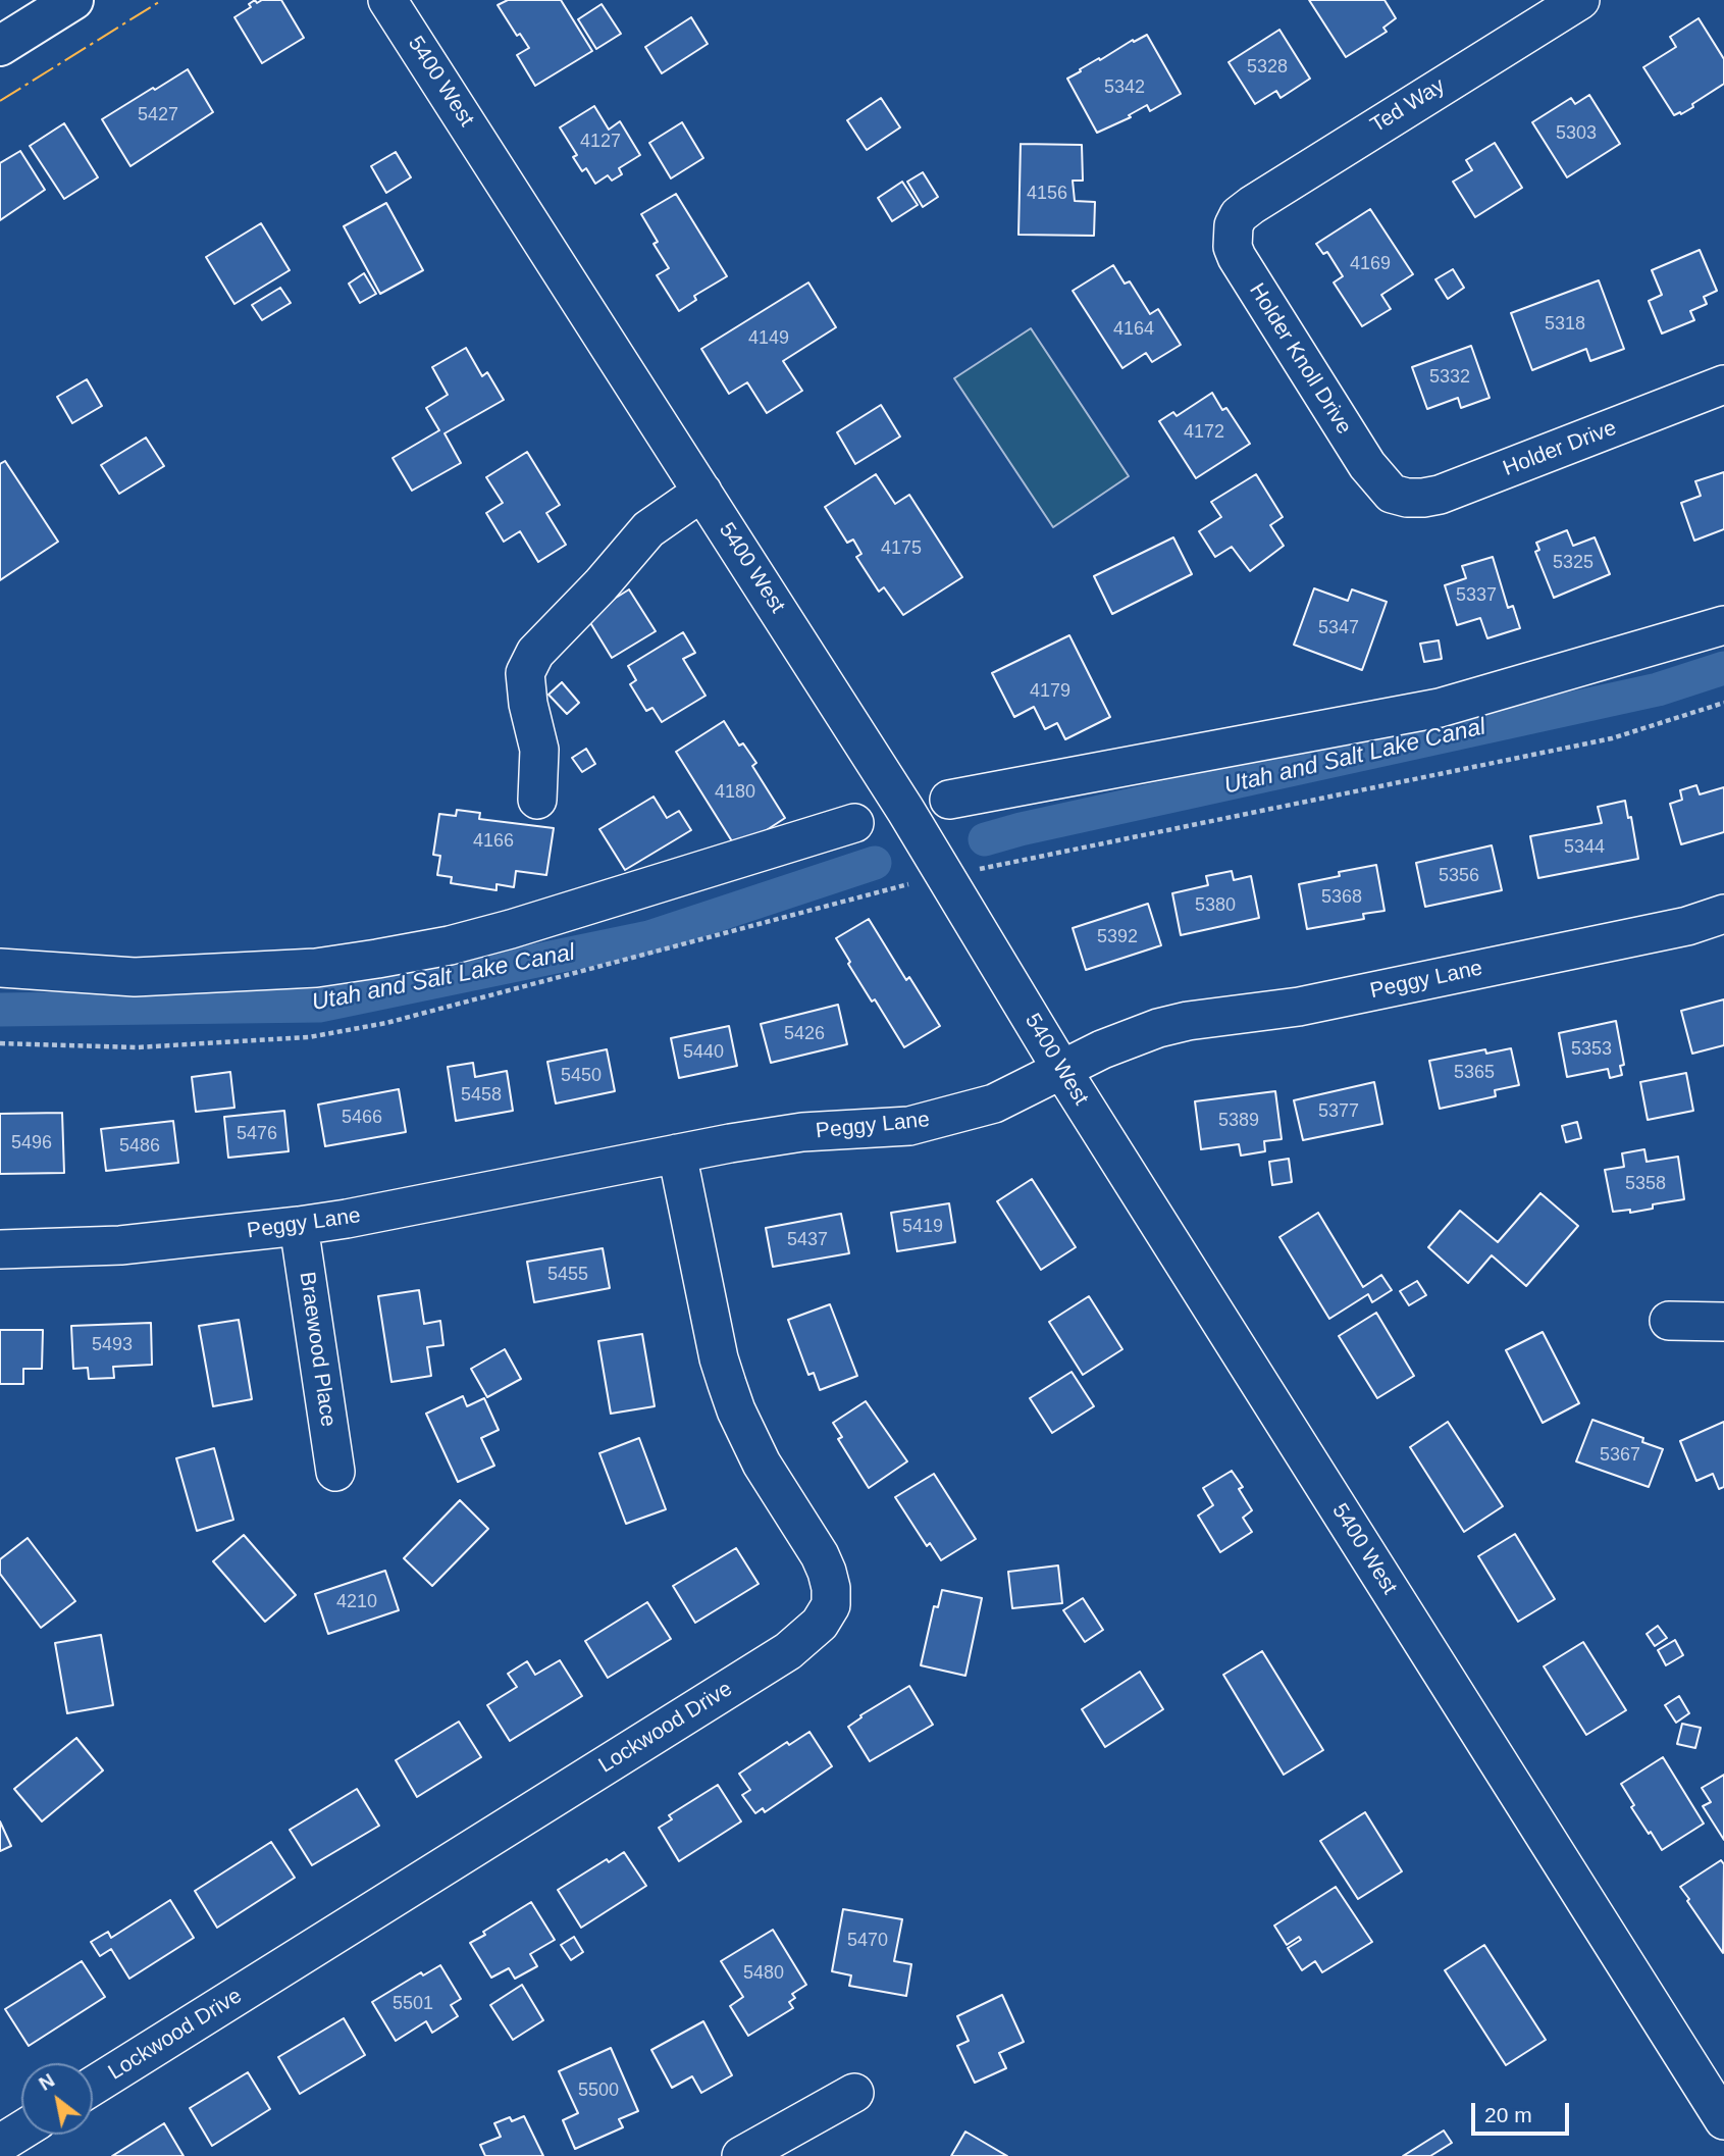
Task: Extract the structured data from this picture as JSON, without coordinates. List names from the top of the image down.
{
  "streets": {
    "street": [
      "5400 West",
      "Ted Way",
      "Holder Knoll Drive",
      "Holder Drive",
      "Peggy Lane",
      "Braewood Place",
      "Lockwood Drive"
    ]
  },
  "crossings": [
    ["5400 West", "Peggy Lane"],
    ["Ted Way", "Holder Knoll Drive"],
    ["Holder Knoll Drive", "Holder Drive"],
    ["Peggy Lane", "Braewood Place"],
    ["Peggy Lane", "Lockwood Drive"]
  ],
  "water": ["Utah and Salt Lake Canal"],
  "house_numbers": [
    "5328",
    "5342",
    "5427",
    "5303",
    "4127",
    "4156",
    "4169",
    "5318",
    "4164",
    "4149",
    "5332",
    "4172",
    "4175",
    "5325",
    "5337",
    "5347",
    "4179",
    "4180",
    "4166",
    "5344",
    "5356",
    "5368",
    "5380",
    "5392",
    "5426",
    "5353",
    "5440",
    "5365",
    "5450",
    "5458",
    "5377",
    "5466",
    "5389",
    "5476",
    "5496",
    "5486",
    "5358",
    "5419",
    "5437",
    "5455",
    "5493",
    "5367",
    "4210",
    "5470",
    "5480",
    "5501",
    "5500"
  ],
  "scale_bar": "20 m",
  "north": "top left"
}
